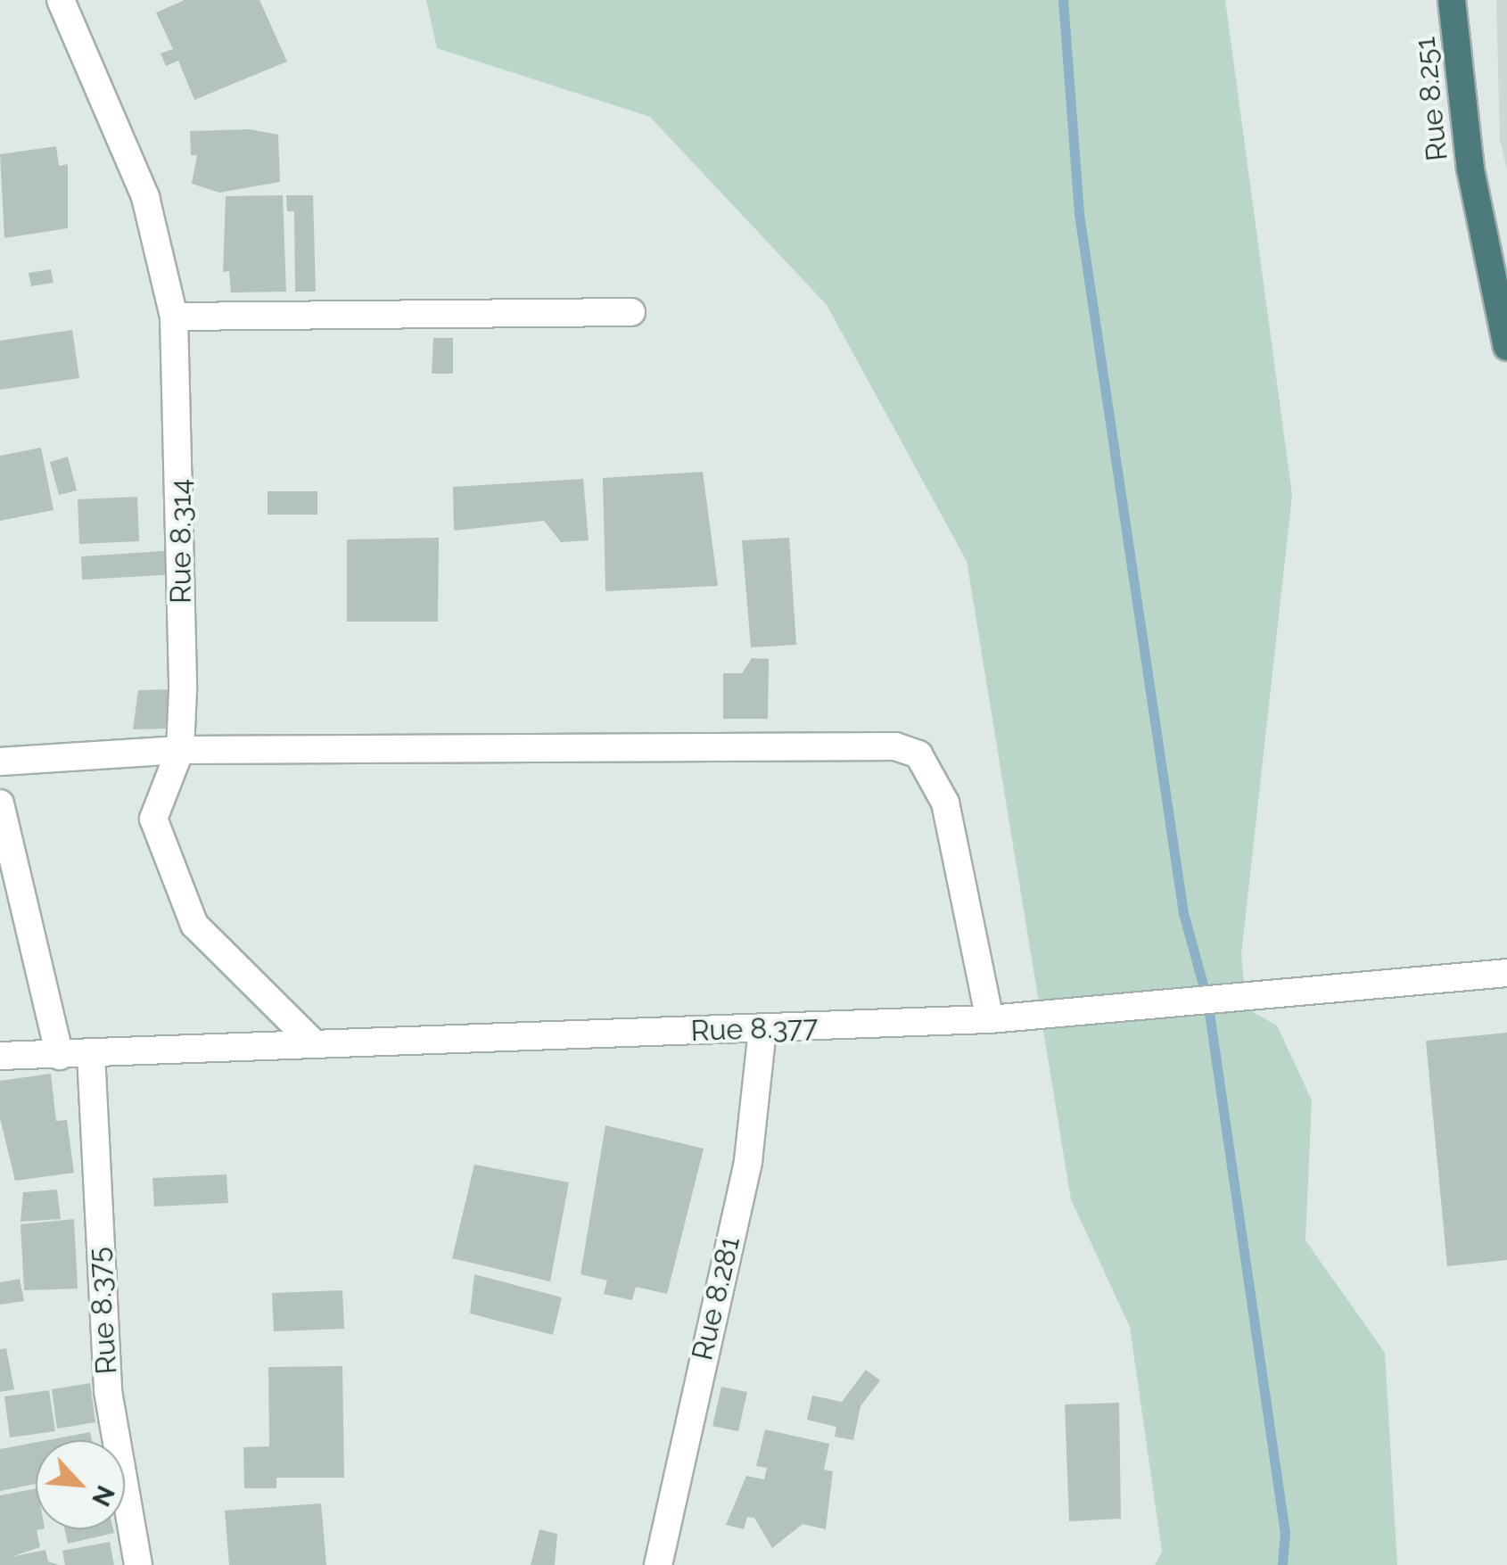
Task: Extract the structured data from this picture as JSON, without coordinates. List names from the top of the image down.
{
  "streets": {
    "highway": ["Rue 8.251"],
    "street": [
      "Rue 8.314",
      "Rue 8.377",
      "Rue 8.281",
      "Rue 8.375"
    ]
  },
  "crossings": [
    ["Rue 8.314", "Rue 8.377"],
    ["Rue 8.377", "Rue 8.281"],
    ["Rue 8.377", "Rue 8.375"]
  ],
  "north": "bottom right"
}
